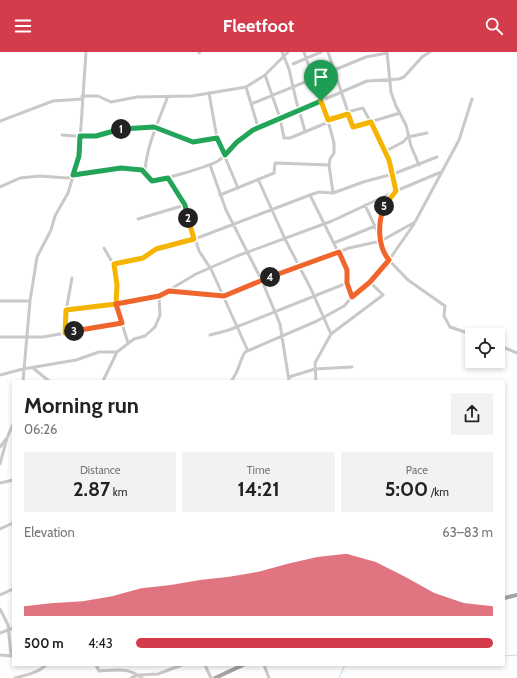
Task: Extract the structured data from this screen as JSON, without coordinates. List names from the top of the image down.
{
  "page": {
    "header": "Fleetfoot",
    "pins": [
      "1",
      "5",
      "2",
      "4",
      "3"
    ],
    "heading": ["Morning run", "06:26"],
    "stats": [
      ["Distance", "2.87 km"],
      ["Time", "14:21"],
      ["Pace", "5:00 /km"]
    ],
    "chart": ["Elevation", "63–83 m"],
    "list": [
      {
        "name": "500 m",
        "note": "4:43"
      }
    ]
  }
}
